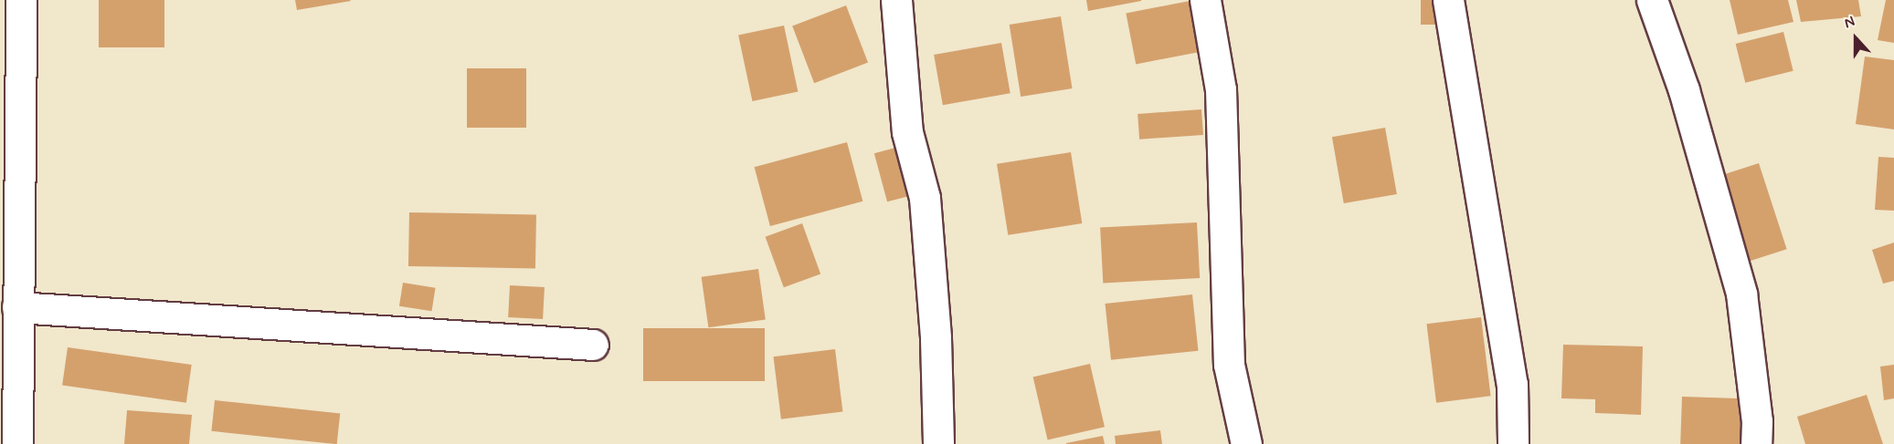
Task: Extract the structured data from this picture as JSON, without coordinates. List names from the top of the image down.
{
  "north": "top"
}
